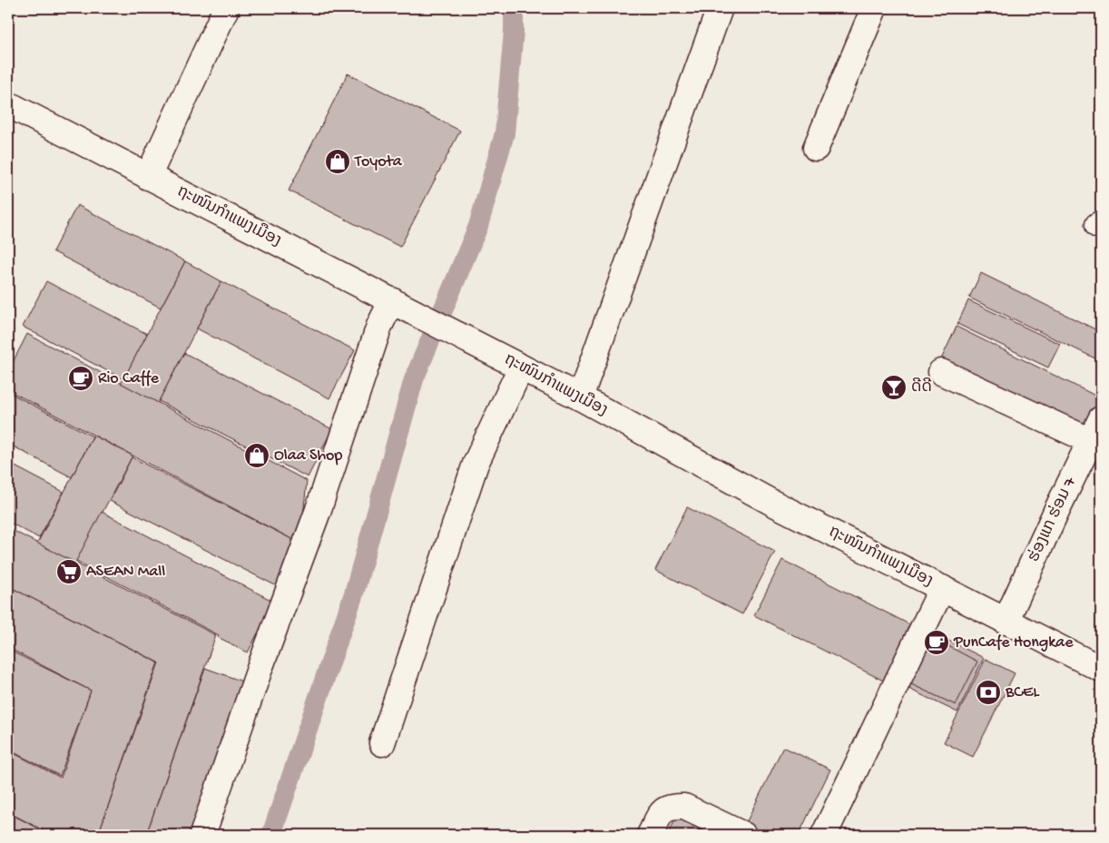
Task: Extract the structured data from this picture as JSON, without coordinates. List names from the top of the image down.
{
  "streets": {
    "main road": ["ຖະໜົນກຳແພງເມືອງ", "ຮ່ອງແກ ຮ່ອມ 7"]
  },
  "crossings": [
    ["ຖະໜົນກຳແພງເມືອງ", "ຮ່ອງແກ ຮ່ອມ 7"]
  ],
  "places": {
    "shop": ["Toyota", "Olaa Shop"],
    "cafe": ["Rio Caffe", "PunCafe Hongkae"],
    "bar": ["ດີດີ"],
    "supermarket": ["ASEAN Mall"],
    "bank": ["BCEL"]
  }
}
